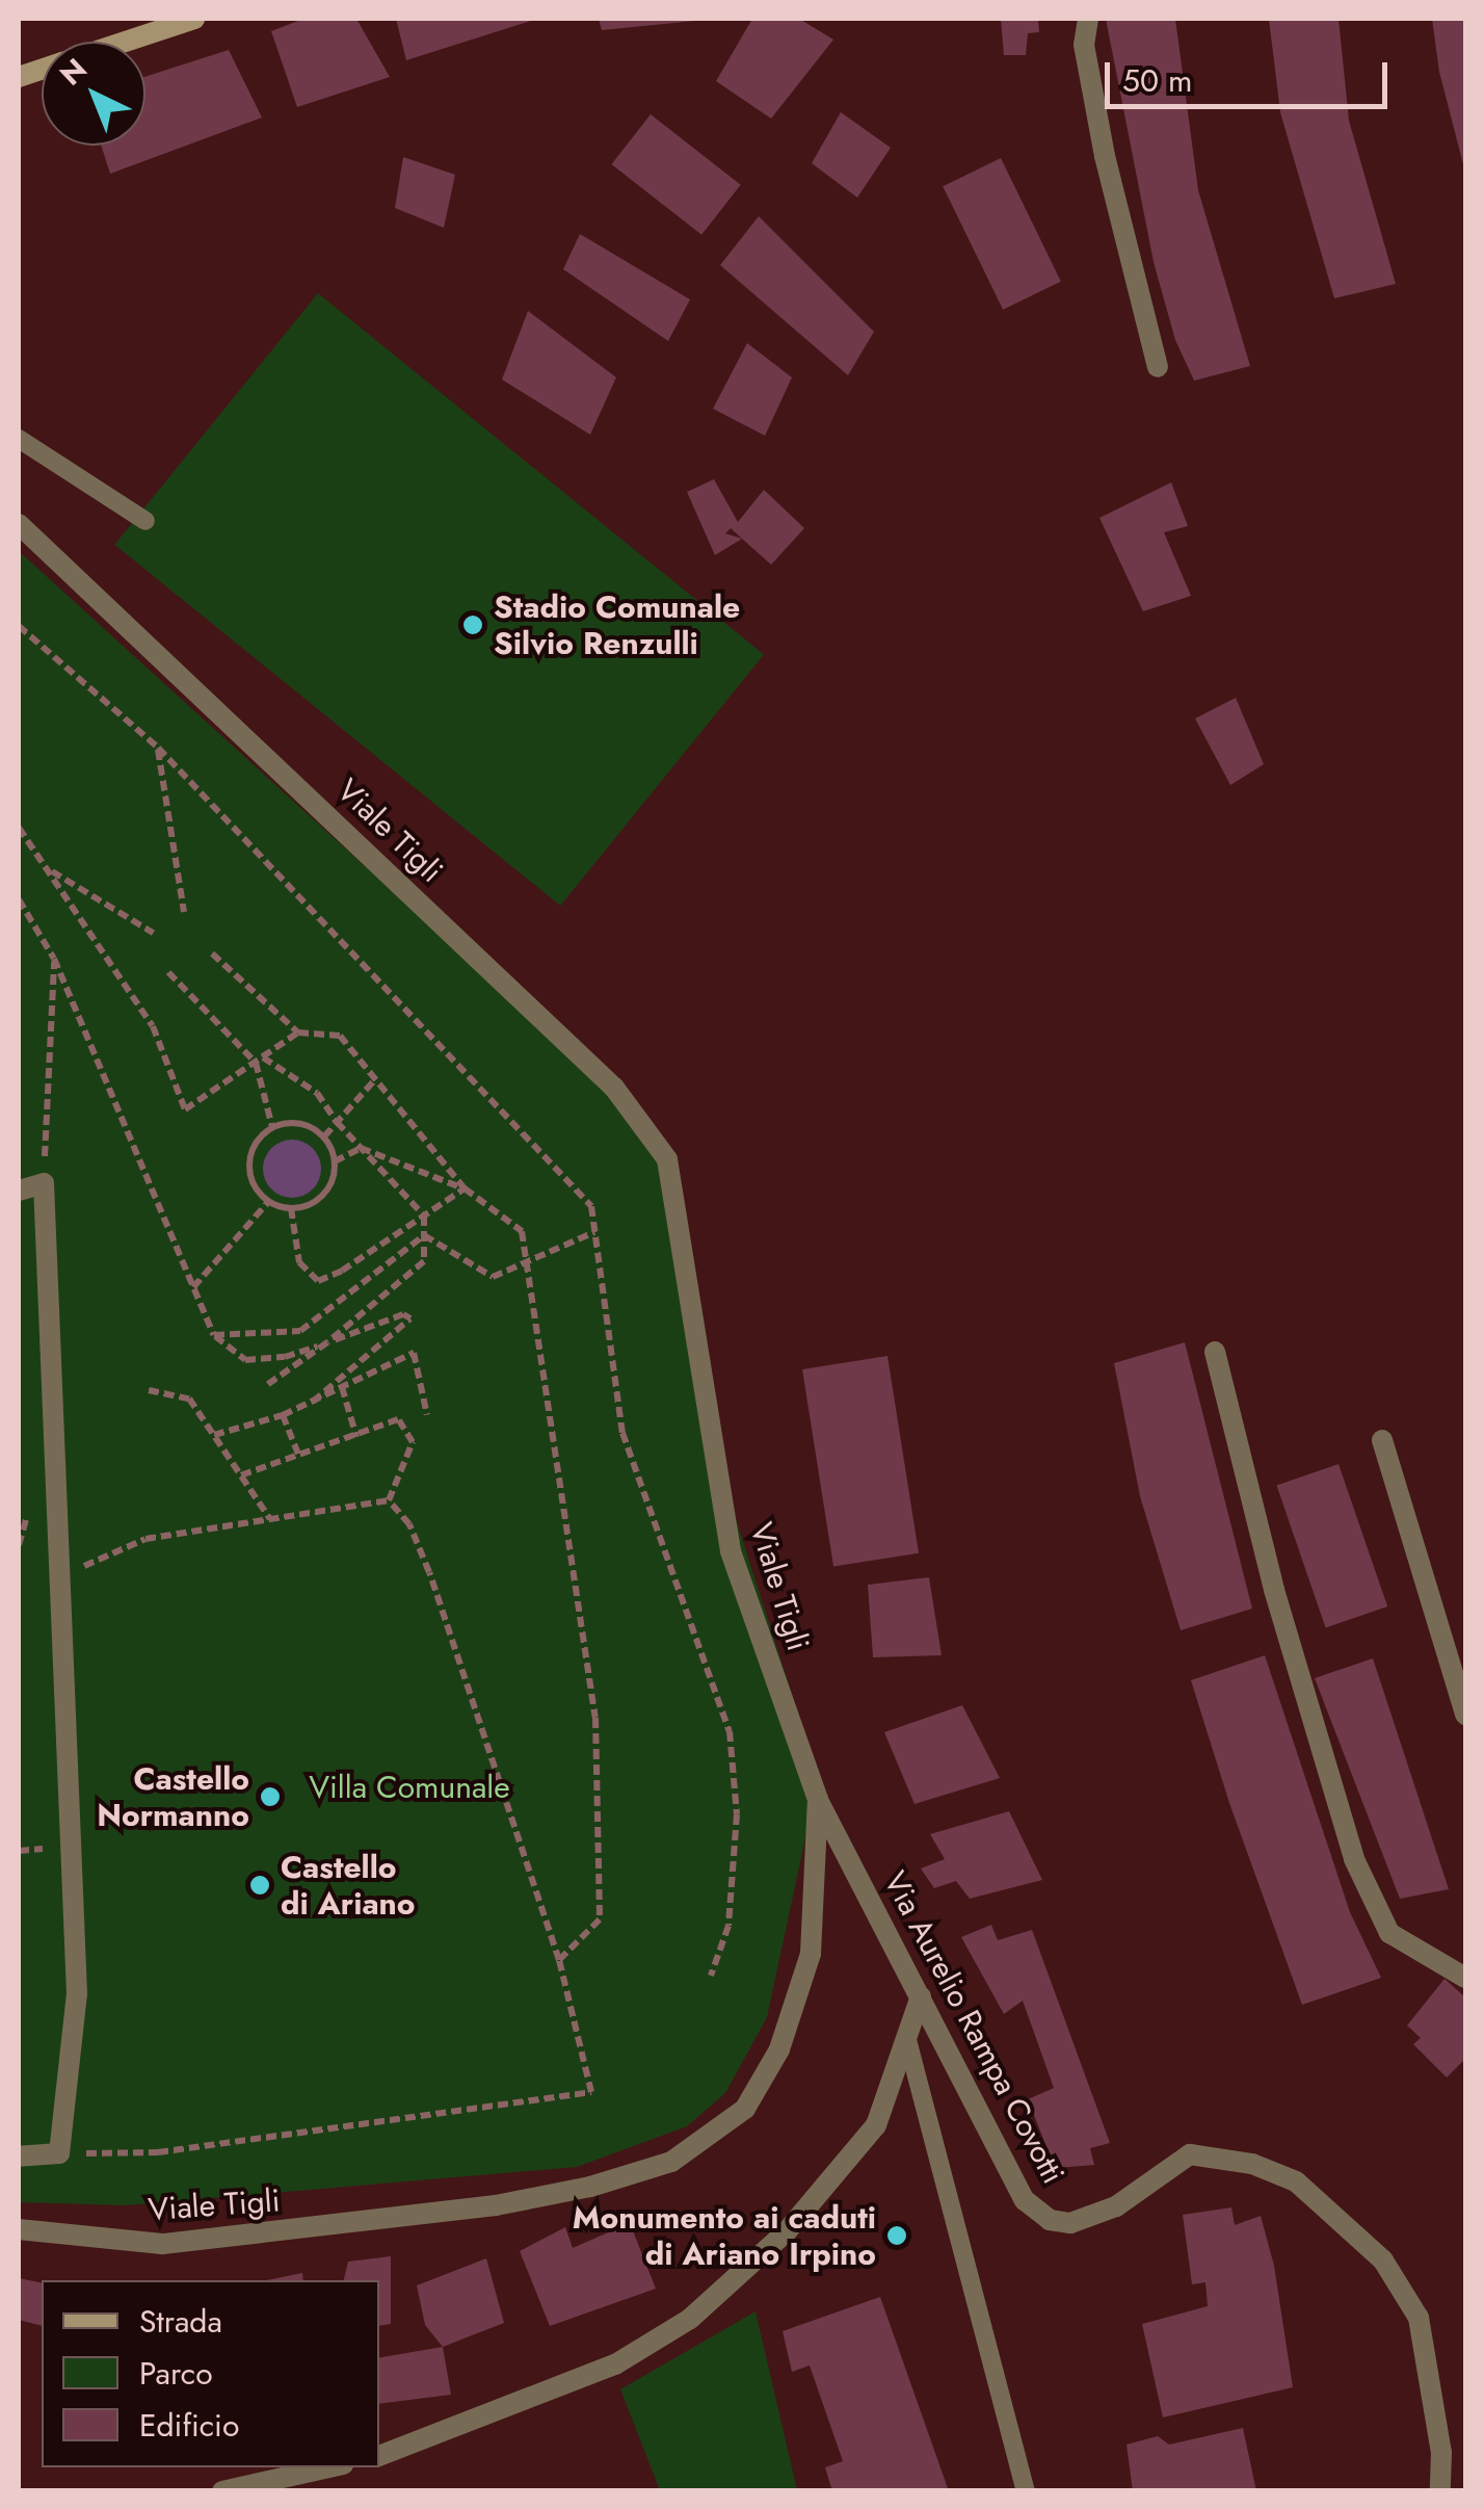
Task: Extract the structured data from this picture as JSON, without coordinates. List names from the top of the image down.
{
  "streets": {
    "street": ["Viale Tigli", "Via Aurelio Rampa Covotti"]
  },
  "crossings": [
    ["Viale Tigli", "Via Aurelio Rampa Covotti"]
  ],
  "parks": ["Villa Comunale"],
  "places": [
    "Stadio Comunale Silvio Renzulli",
    "Castello Normanno",
    "Castello di Ariano",
    "Monumento ai caduti di Ariano Irpino"
  ],
  "legend": ["Strada", "Parco", "Edificio"],
  "scale_bar": "50 m",
  "north": "top left"
}
